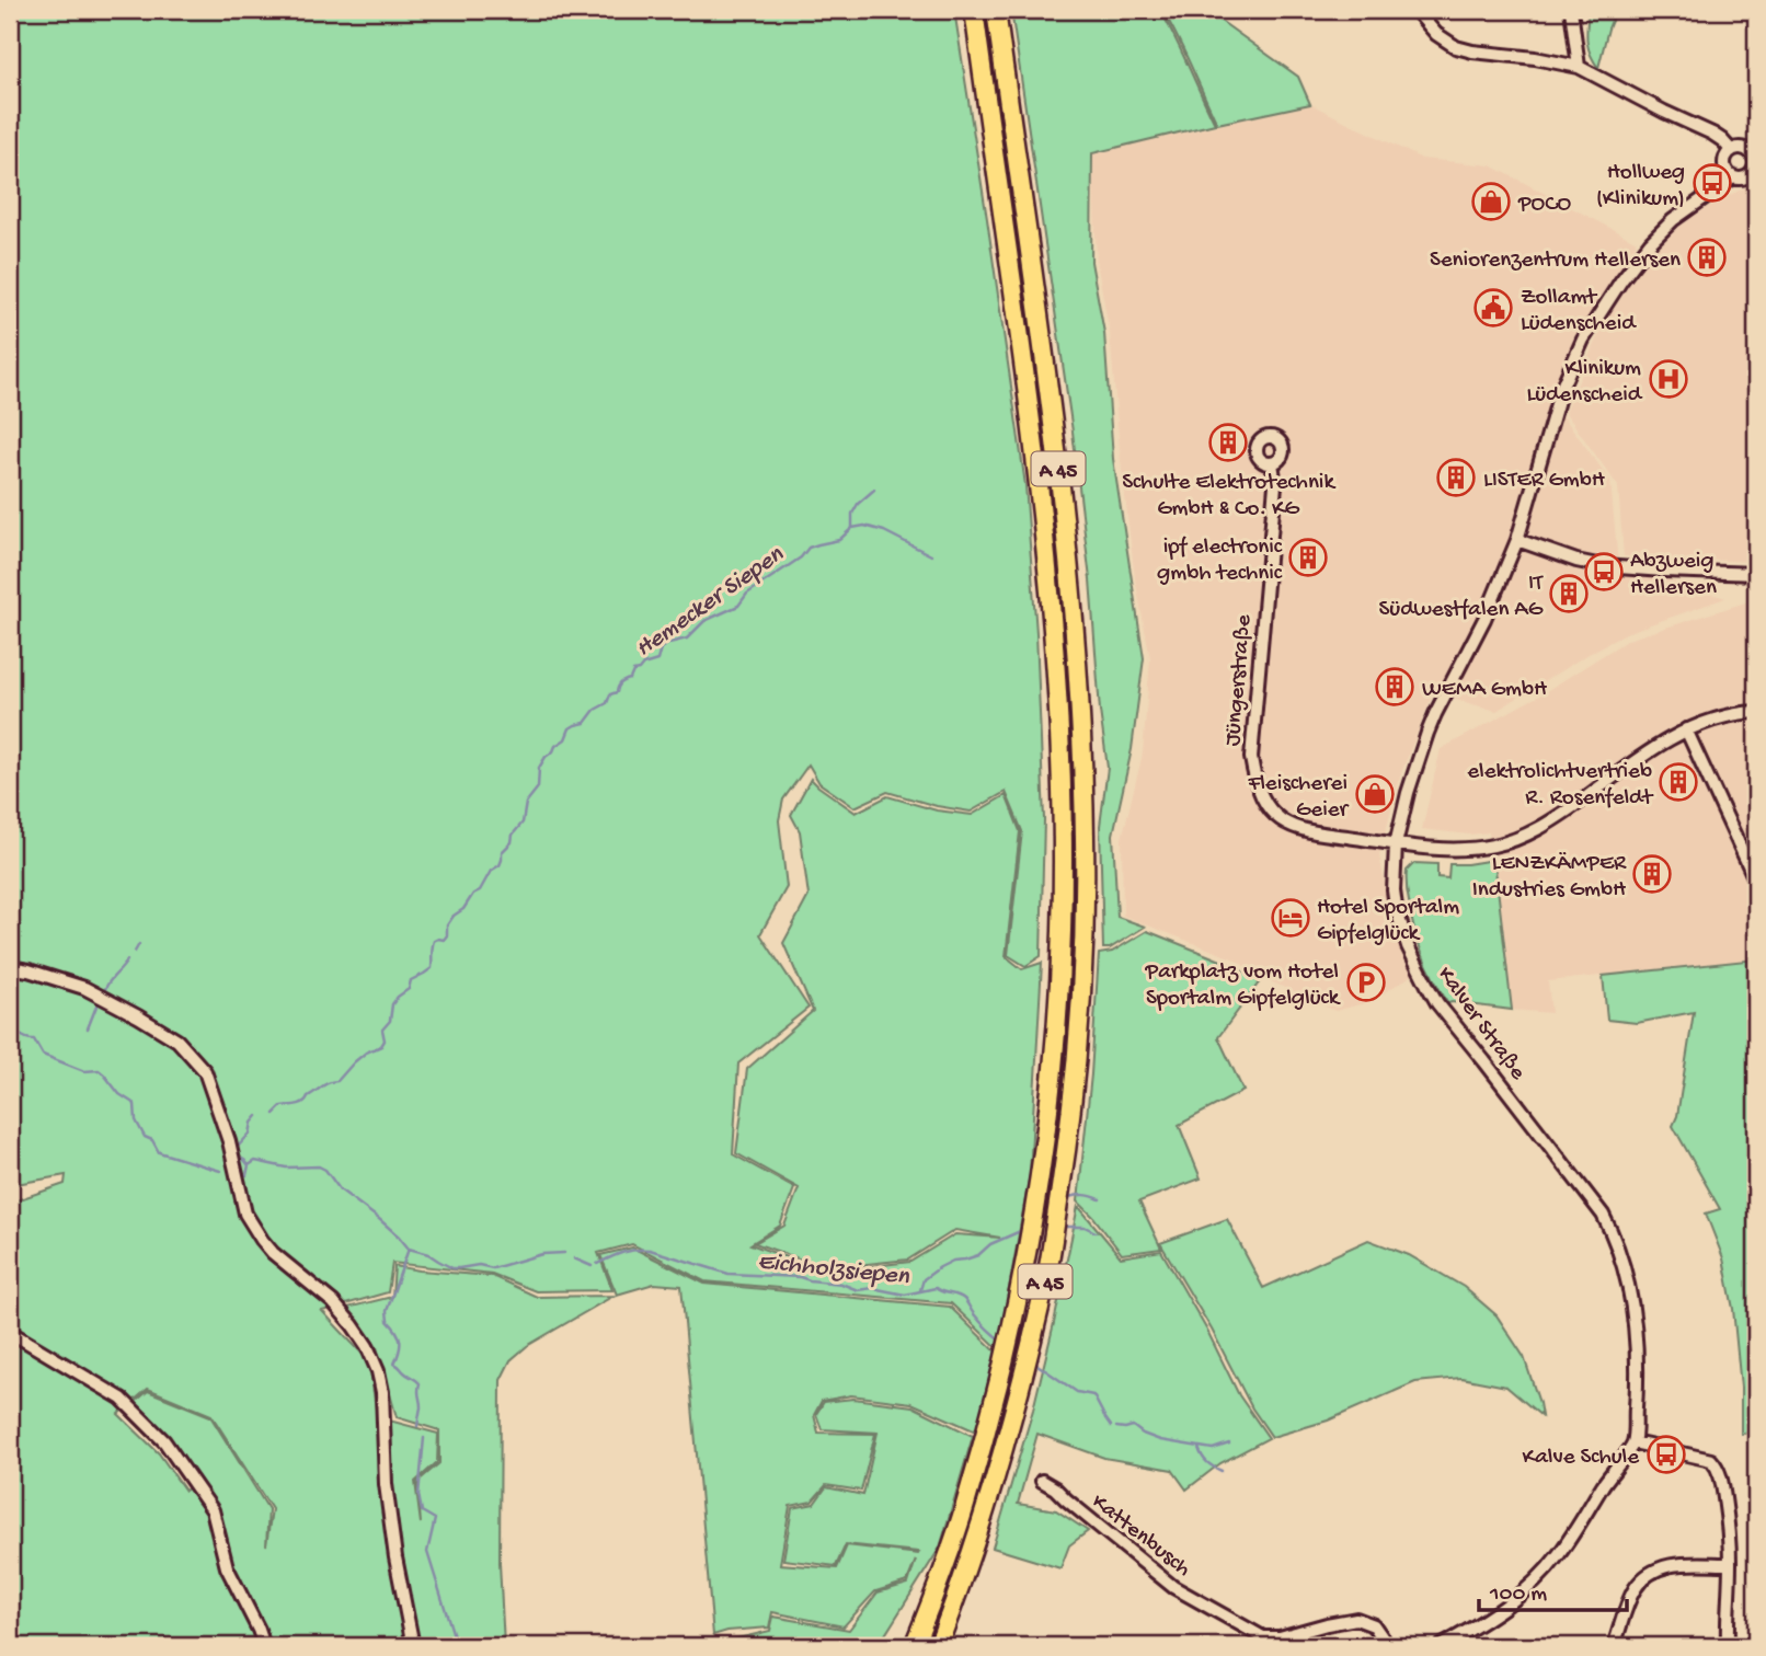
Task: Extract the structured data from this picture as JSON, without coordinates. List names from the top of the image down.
{
  "streets": {
    "highway": ["A 45"],
    "street": ["Jüngerstraße", "Kalver Straße", "Kattenbusch"]
  },
  "crossings": [
    ["Jüngerstraße", "Kalver Straße"]
  ],
  "water": ["Hemecker Siepen", "Eichholzsiepen"],
  "places": {
    "bus stop": ["Hollweg (Klinikum)", "Abzweig Hellersen", "Kalve Schule"],
    "shop": ["POCO", "Fleischerei Geier"],
    "building": [
      "Seniorenzentrum Hellersen",
      "Schulte Elektrotechnik GmbH & Co. KG",
      "LISTER GmbH",
      "ipf electronic gmbh technic",
      "IT Südwestfalen AG",
      "WEMA GmbH",
      "elektrolichtvertrieb R. Rosenfeldt",
      "LENZKÄMPER Industries GmbH"
    ],
    "public building": ["Zollamt Lüdenscheid"],
    "hospital": ["Klinikum Lüdenscheid"],
    "hotel": ["Hotel Sportalm Gipfelglück"],
    "parking": ["Parkplatz vom Hotel Sportalm Gipfelglück"]
  },
  "scale_bar": "100 m"
}
